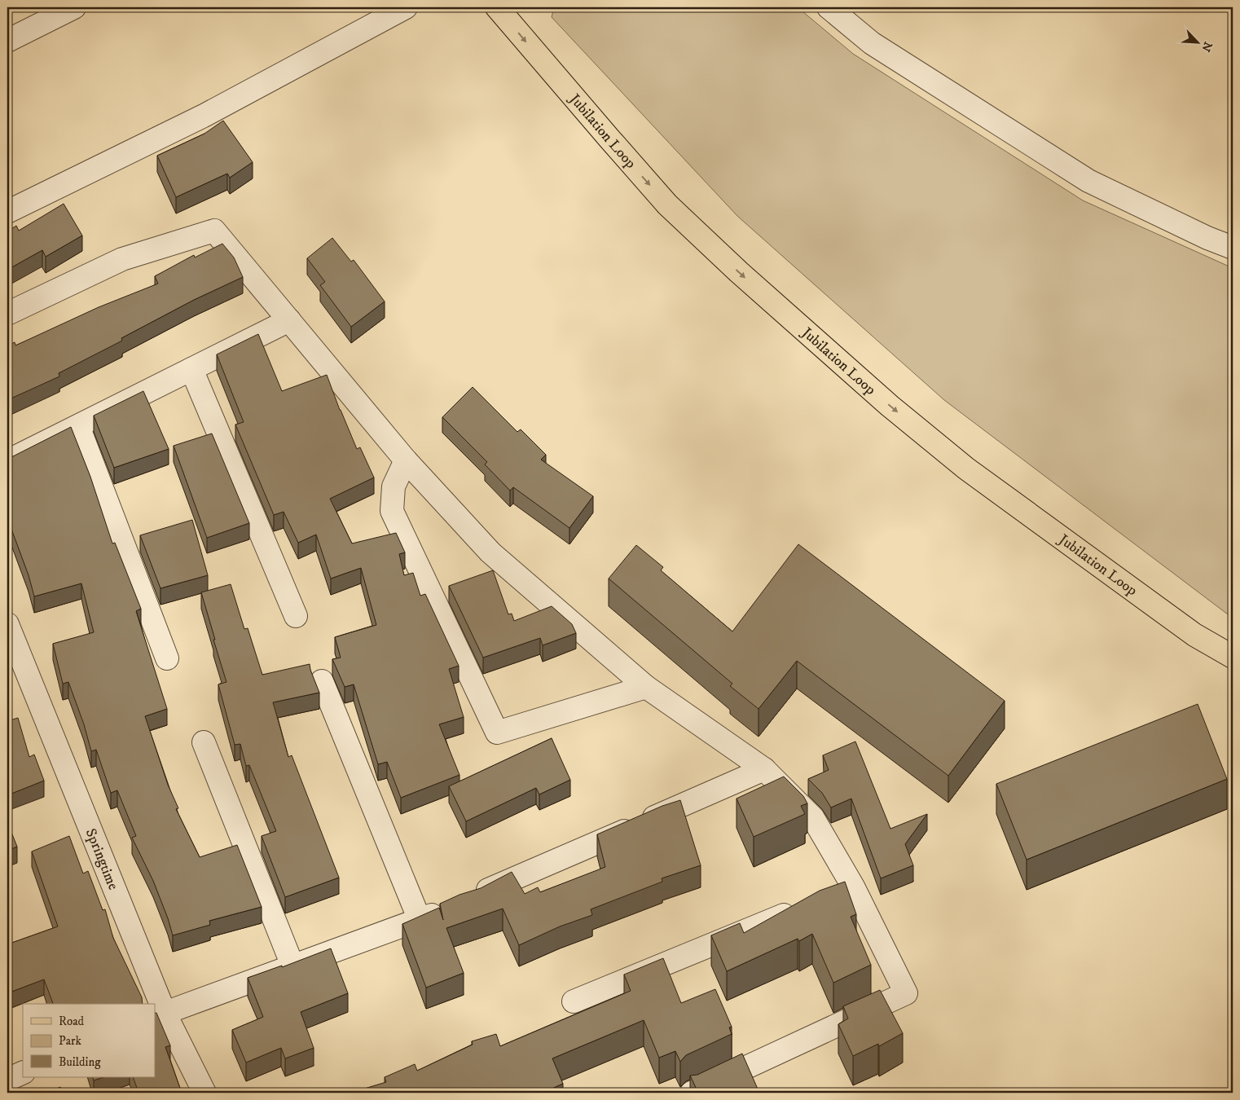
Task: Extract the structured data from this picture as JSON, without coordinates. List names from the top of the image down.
{
  "streets": {
    "main road": ["Jubilation Loop"],
    "street": ["Springtime"]
  },
  "one_way": ["Jubilation Loop"],
  "legend": ["Road", "Park", "Building"],
  "north": "bottom right"
}
